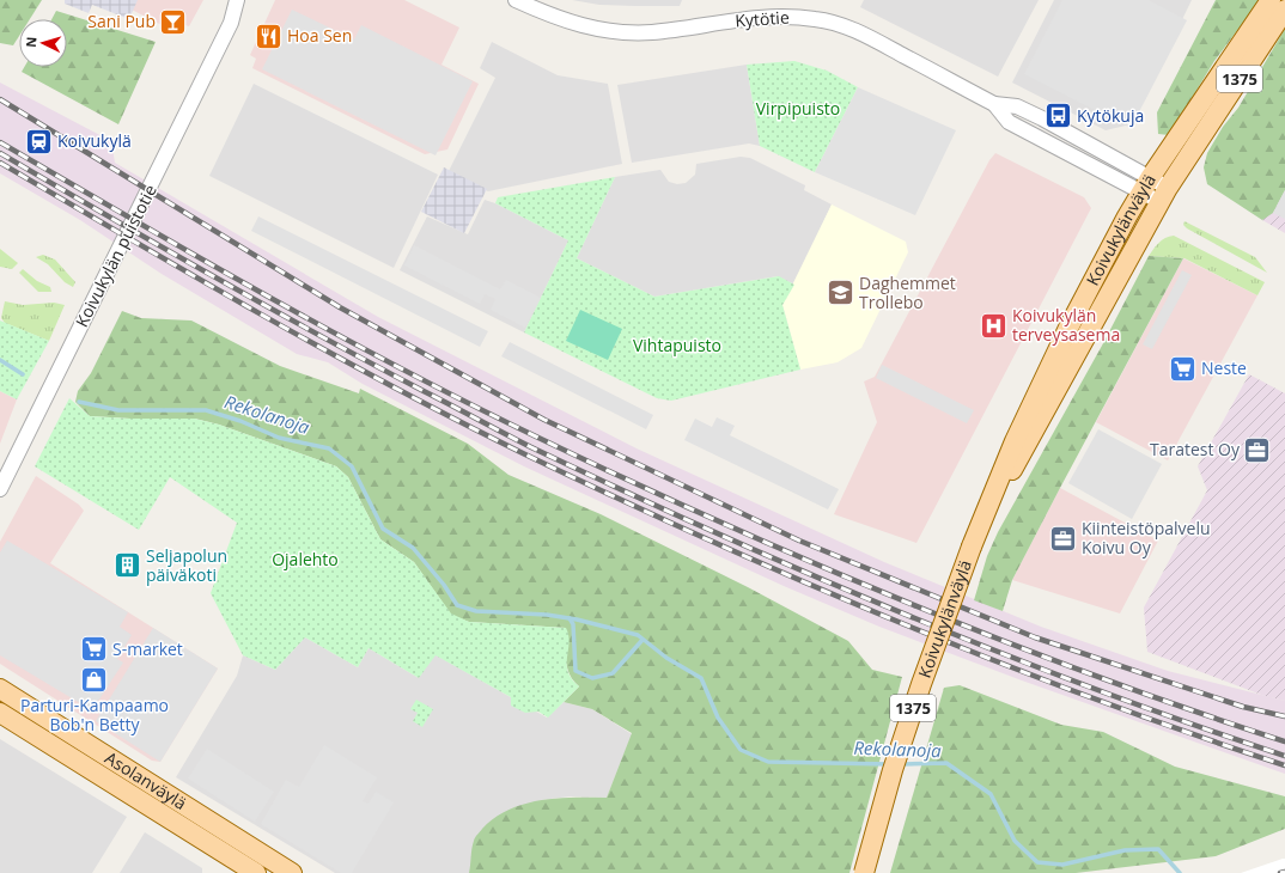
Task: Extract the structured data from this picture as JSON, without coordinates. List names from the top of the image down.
{
  "streets": {
    "main road": ["1375", "Koivukylänväylä", "Asolanväylä"],
    "street": ["Kytötie", "Koivukylän puistotie"]
  },
  "crossings": [
    ["Kytötie", "Koivukylänväylä"]
  ],
  "water": ["Rekolanoja"],
  "parks": ["Virpipuisto", "Vihtapuisto", "Ojalehto"],
  "places": {
    "bar": ["Sani Pub"],
    "restaurant": ["Hoa Sen"],
    "bus stop": ["Kytökuja"],
    "station": ["Koivukylä"],
    "school or university": ["Daghemmet Trollebo"],
    "hospital": ["Koivukylän terveysasema"],
    "supermarket": ["Neste", "S-market"],
    "office": ["Taratest Oy", "Kiinteistöpalvelu Koivu Oy"],
    "building": ["Seljapolun päiväkoti"],
    "shop": ["Parturi-Kampaamo Bob'n Betty"]
  },
  "north": "left"
}
